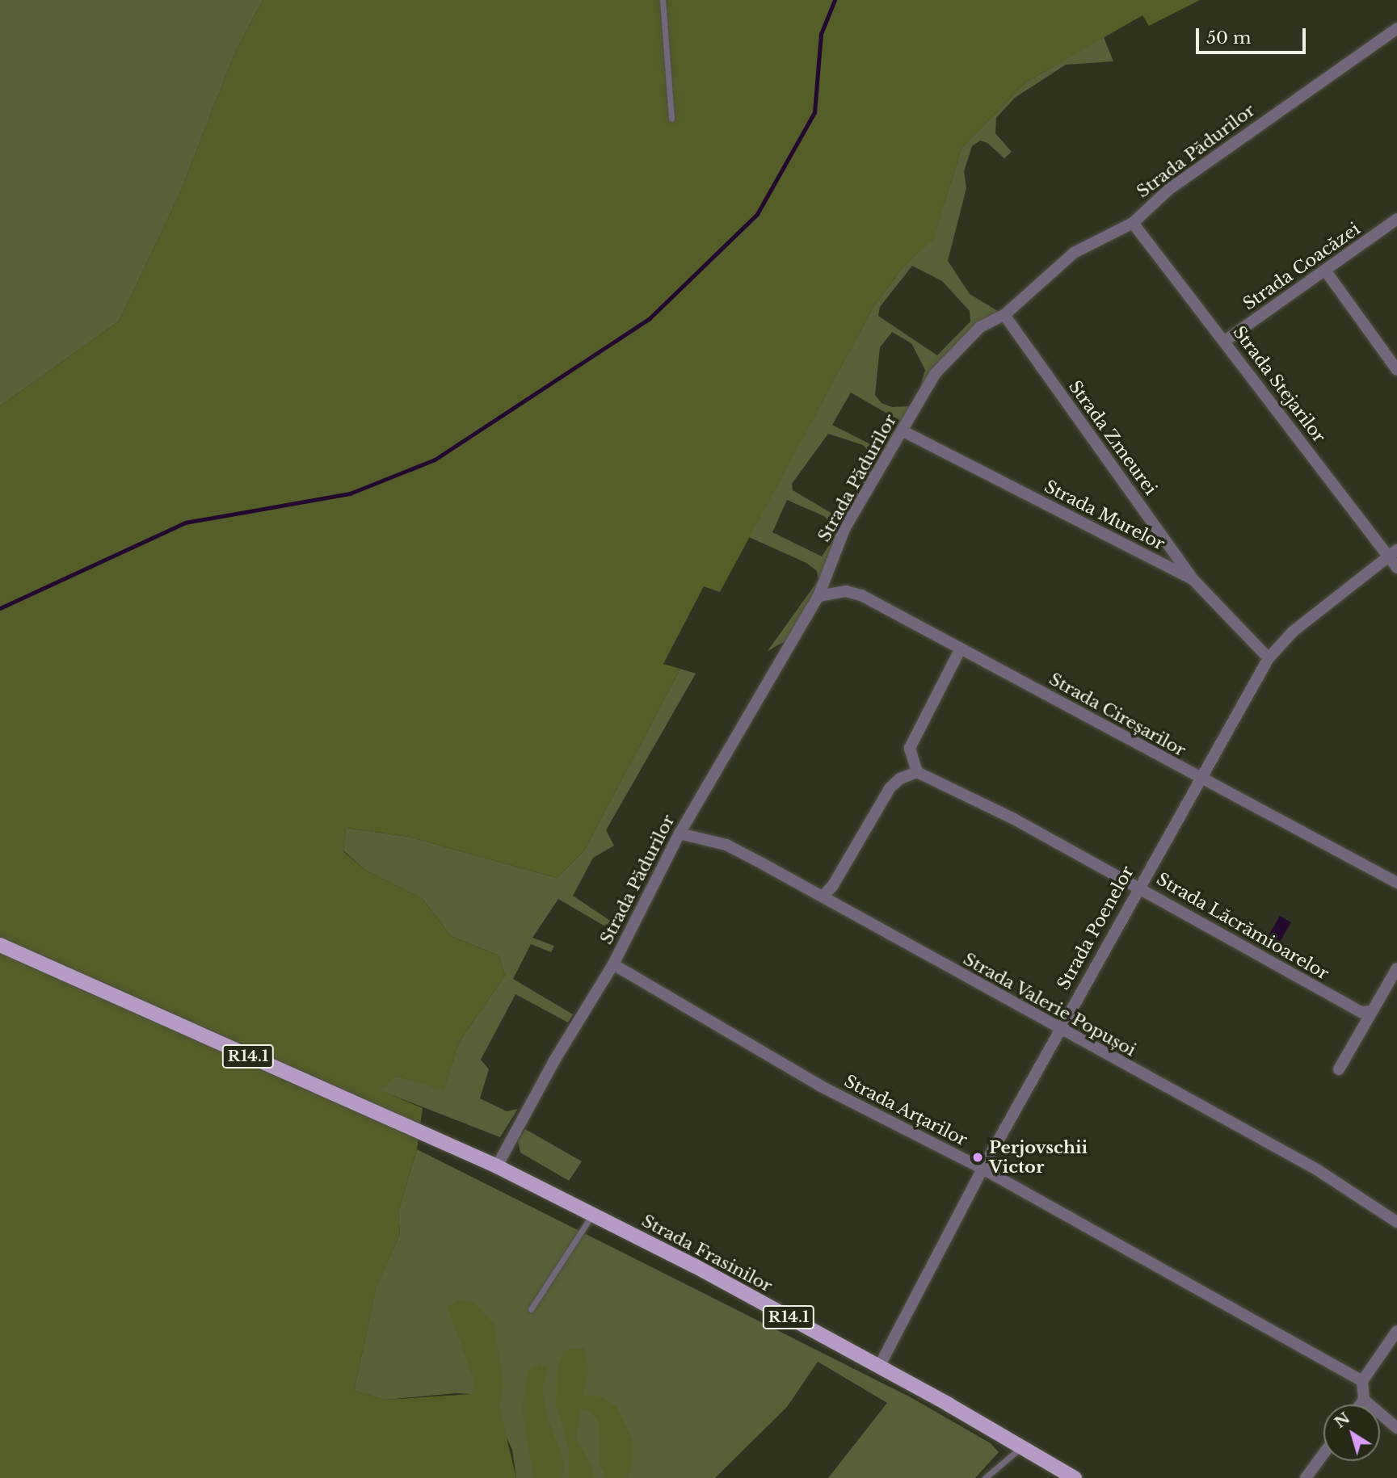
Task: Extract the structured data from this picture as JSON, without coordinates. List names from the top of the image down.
{
  "streets": {
    "main road": ["R14.1", "Strada Frasinilor"],
    "street": [
      "Strada Pădurilor",
      "Strada Coacăzei",
      "Strada Stejarilor",
      "Strada Zmeurei",
      "Strada Murelor",
      "Strada Cireșarilor",
      "Strada Lăcrămioarelor",
      "Strada Poenelor",
      "Strada Valerie Popușoi",
      "Strada Arțarilor"
    ]
  },
  "crossings": [
    ["Strada Pădurilor", "Strada Stejarilor"],
    ["Strada Pădurilor", "Strada Zmeurei"],
    ["Strada Pădurilor", "Strada Murelor"],
    ["Strada Pădurilor", "Strada Cireșarilor"],
    ["Strada Pădurilor", "Strada Valerie Popușoi"],
    ["Strada Pădurilor", "R14.1"],
    ["Strada Pădurilor", "Strada Arțarilor"],
    ["Strada Pădurilor", "Strada Frasinilor"],
    ["Strada Coacăzei", "Strada Stejarilor"],
    ["Strada Stejarilor", "Strada Poenelor"],
    ["Strada Zmeurei", "Strada Murelor"],
    ["Strada Murelor", "Strada Poenelor"],
    ["Strada Cireșarilor", "Strada Poenelor"],
    ["Strada Lăcrămioarelor", "Strada Poenelor"],
    ["Strada Poenelor", "Strada Valerie Popușoi"],
    ["Strada Poenelor", "Strada Arțarilor"],
    ["Strada Poenelor", "Strada Frasinilor"],
    ["R14.1", "Strada Frasinilor"]
  ],
  "places": ["Perjovschii Victor"],
  "scale_bar": "50 m",
  "north": "top left"
}
